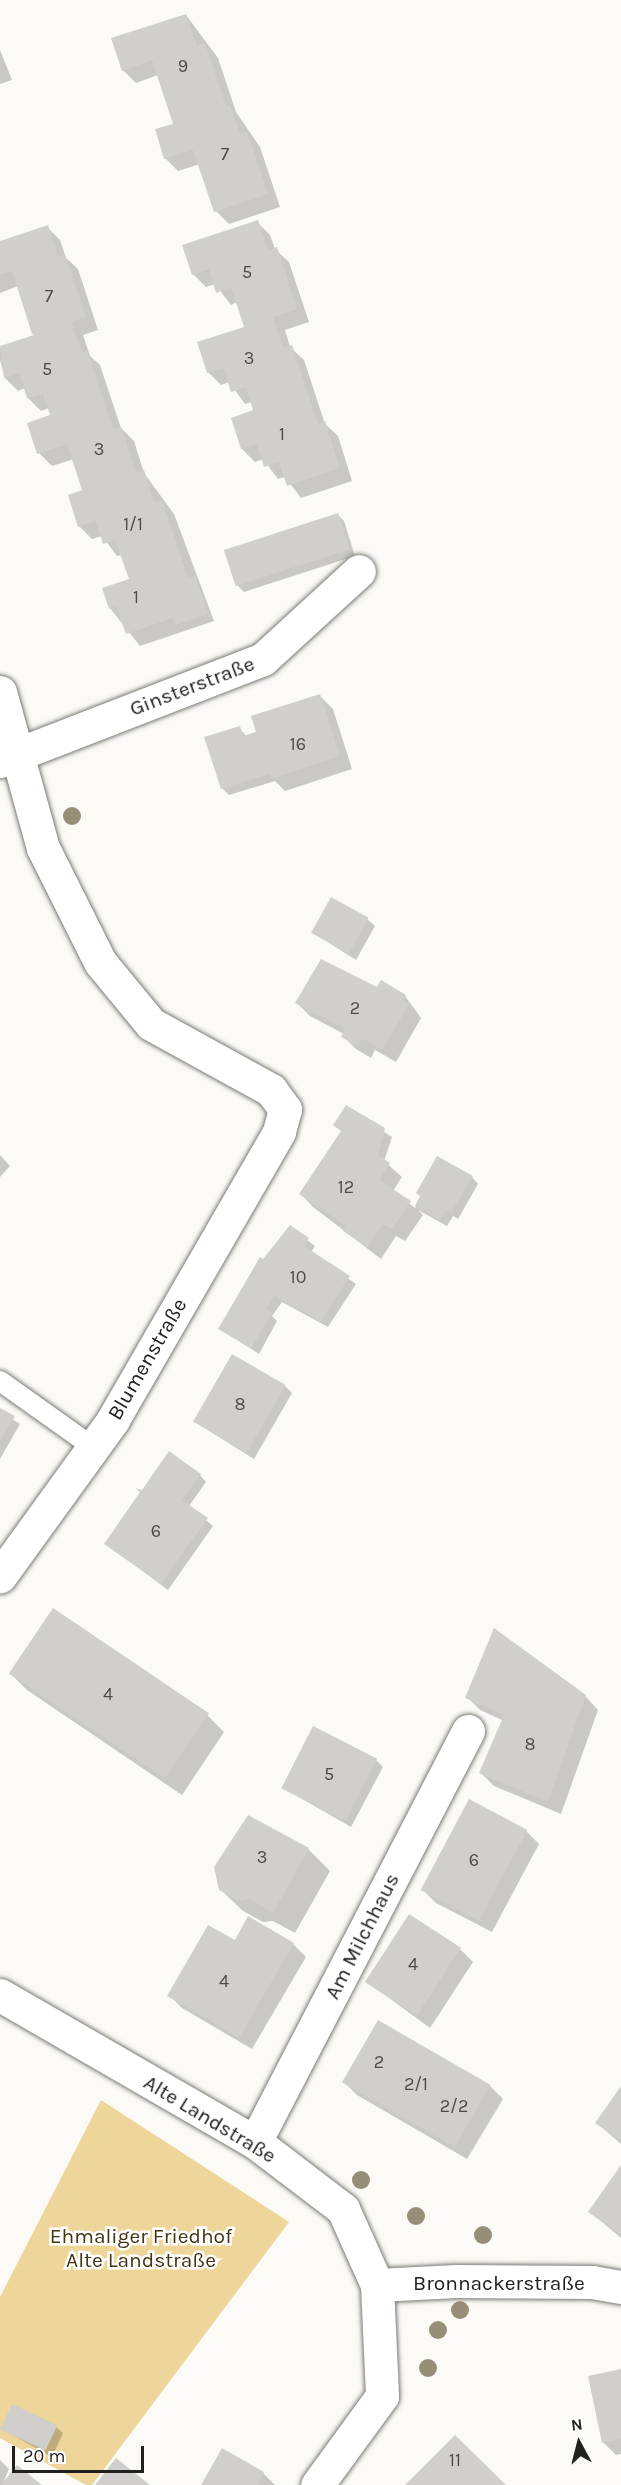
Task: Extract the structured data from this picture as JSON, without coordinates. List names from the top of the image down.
{
  "streets": {
    "street": [
      "Ginsterstraße",
      "Blumenstraße",
      "Am Milchhaus",
      "Alte Landstraße",
      "Bronnackerstraße"
    ]
  },
  "crossings": [
    ["Ginsterstraße", "Blumenstraße"],
    ["Am Milchhaus", "Alte Landstraße"],
    ["Alte Landstraße", "Bronnackerstraße"]
  ],
  "parks": ["Ehmaliger Friedhof Alte Landstraße"],
  "house_numbers": [
    "9",
    "7",
    "5",
    "7",
    "3",
    "5",
    "1",
    "3",
    "1/1",
    "1",
    "16",
    "2",
    "12",
    "10",
    "8",
    "6",
    "4",
    "8",
    "5",
    "3",
    "6",
    "4",
    "4",
    "2",
    "2/1",
    "2/2",
    "11"
  ],
  "scale_bar": "20 m",
  "north": "top"
}
